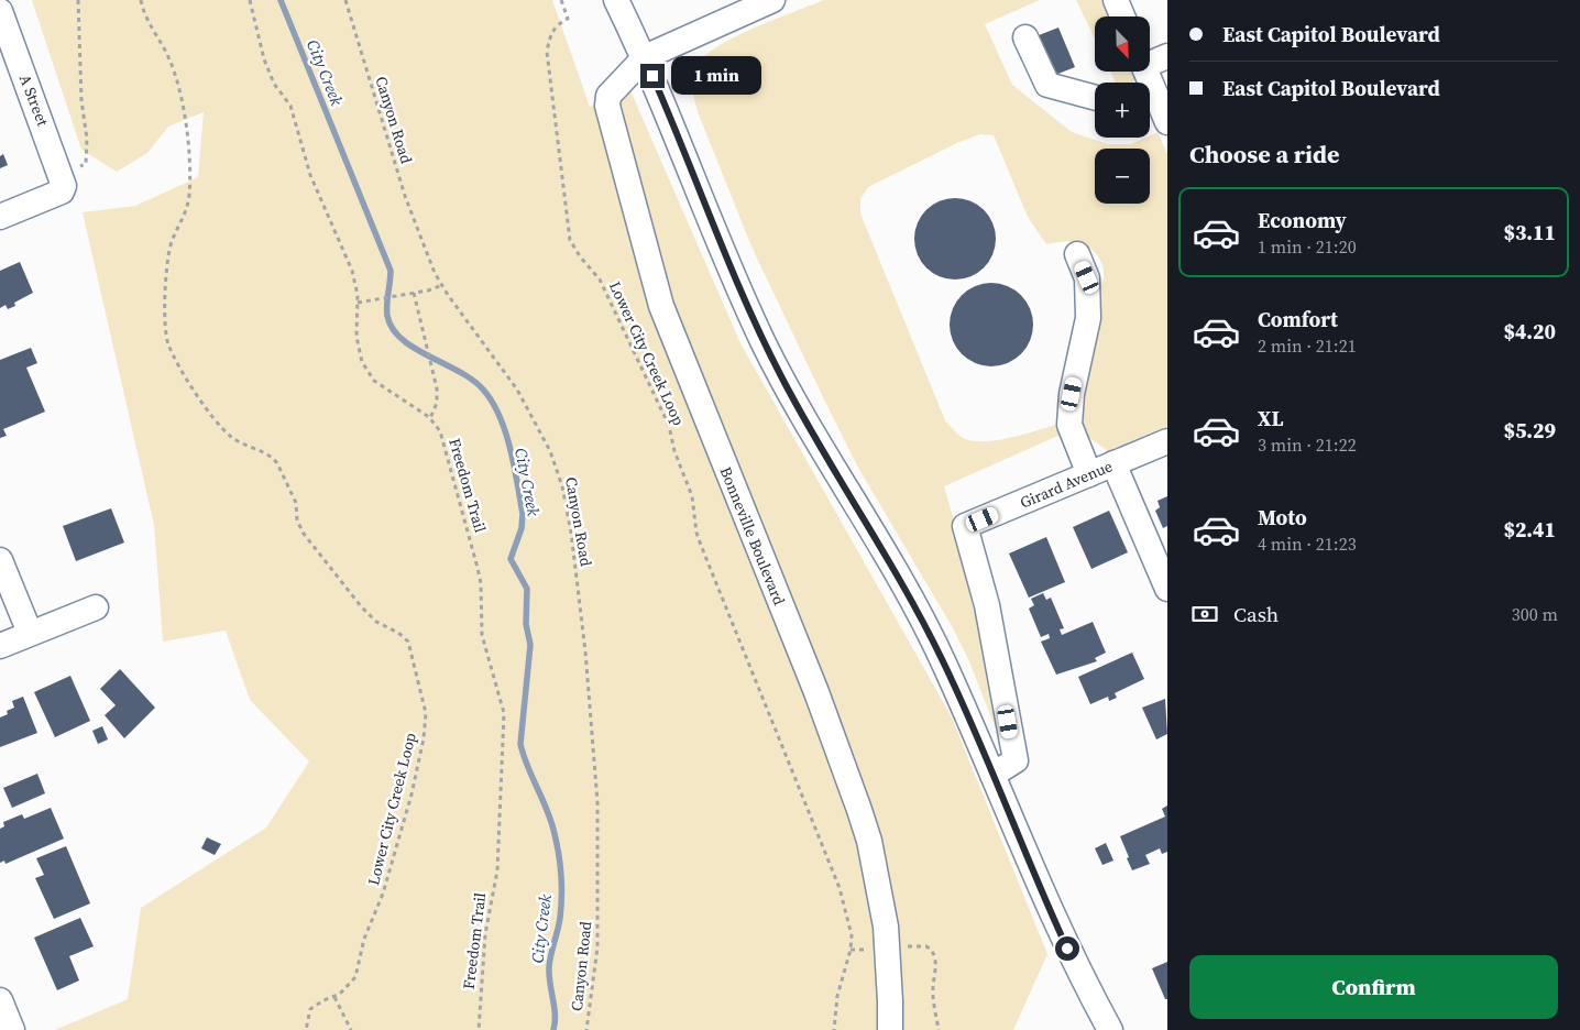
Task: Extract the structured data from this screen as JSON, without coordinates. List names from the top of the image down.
{
  "streets": {
    "street": ["A Street", "Girard Avenue", "Bonneville Boulevard"],
    "path": ["Canyon Road", "Lower City Creek Loop", "Freedom Trail"]
  },
  "water": ["City Creek"],
  "north": "bottom right",
  "page": {
    "banner": ["East Capitol Boulevard", "East Capitol Boulevard"],
    "map_buttons": ["+", "−"],
    "bubble": "1 min",
    "heading": "Choose a ride",
    "list": [
      {
        "name": "Economy",
        "note": "1 min · 21:20",
        "value": "$3.11"
      },
      {
        "name": "Comfort",
        "note": "2 min · 21:21",
        "value": "$4.20"
      },
      {
        "name": "XL",
        "note": "3 min · 21:22",
        "value": "$5.29"
      },
      {
        "name": "Moto",
        "note": "4 min · 21:23",
        "value": "$2.41"
      }
    ],
    "pay": ["Cash", "300 m"],
    "buttons": "Confirm"
  }
}
